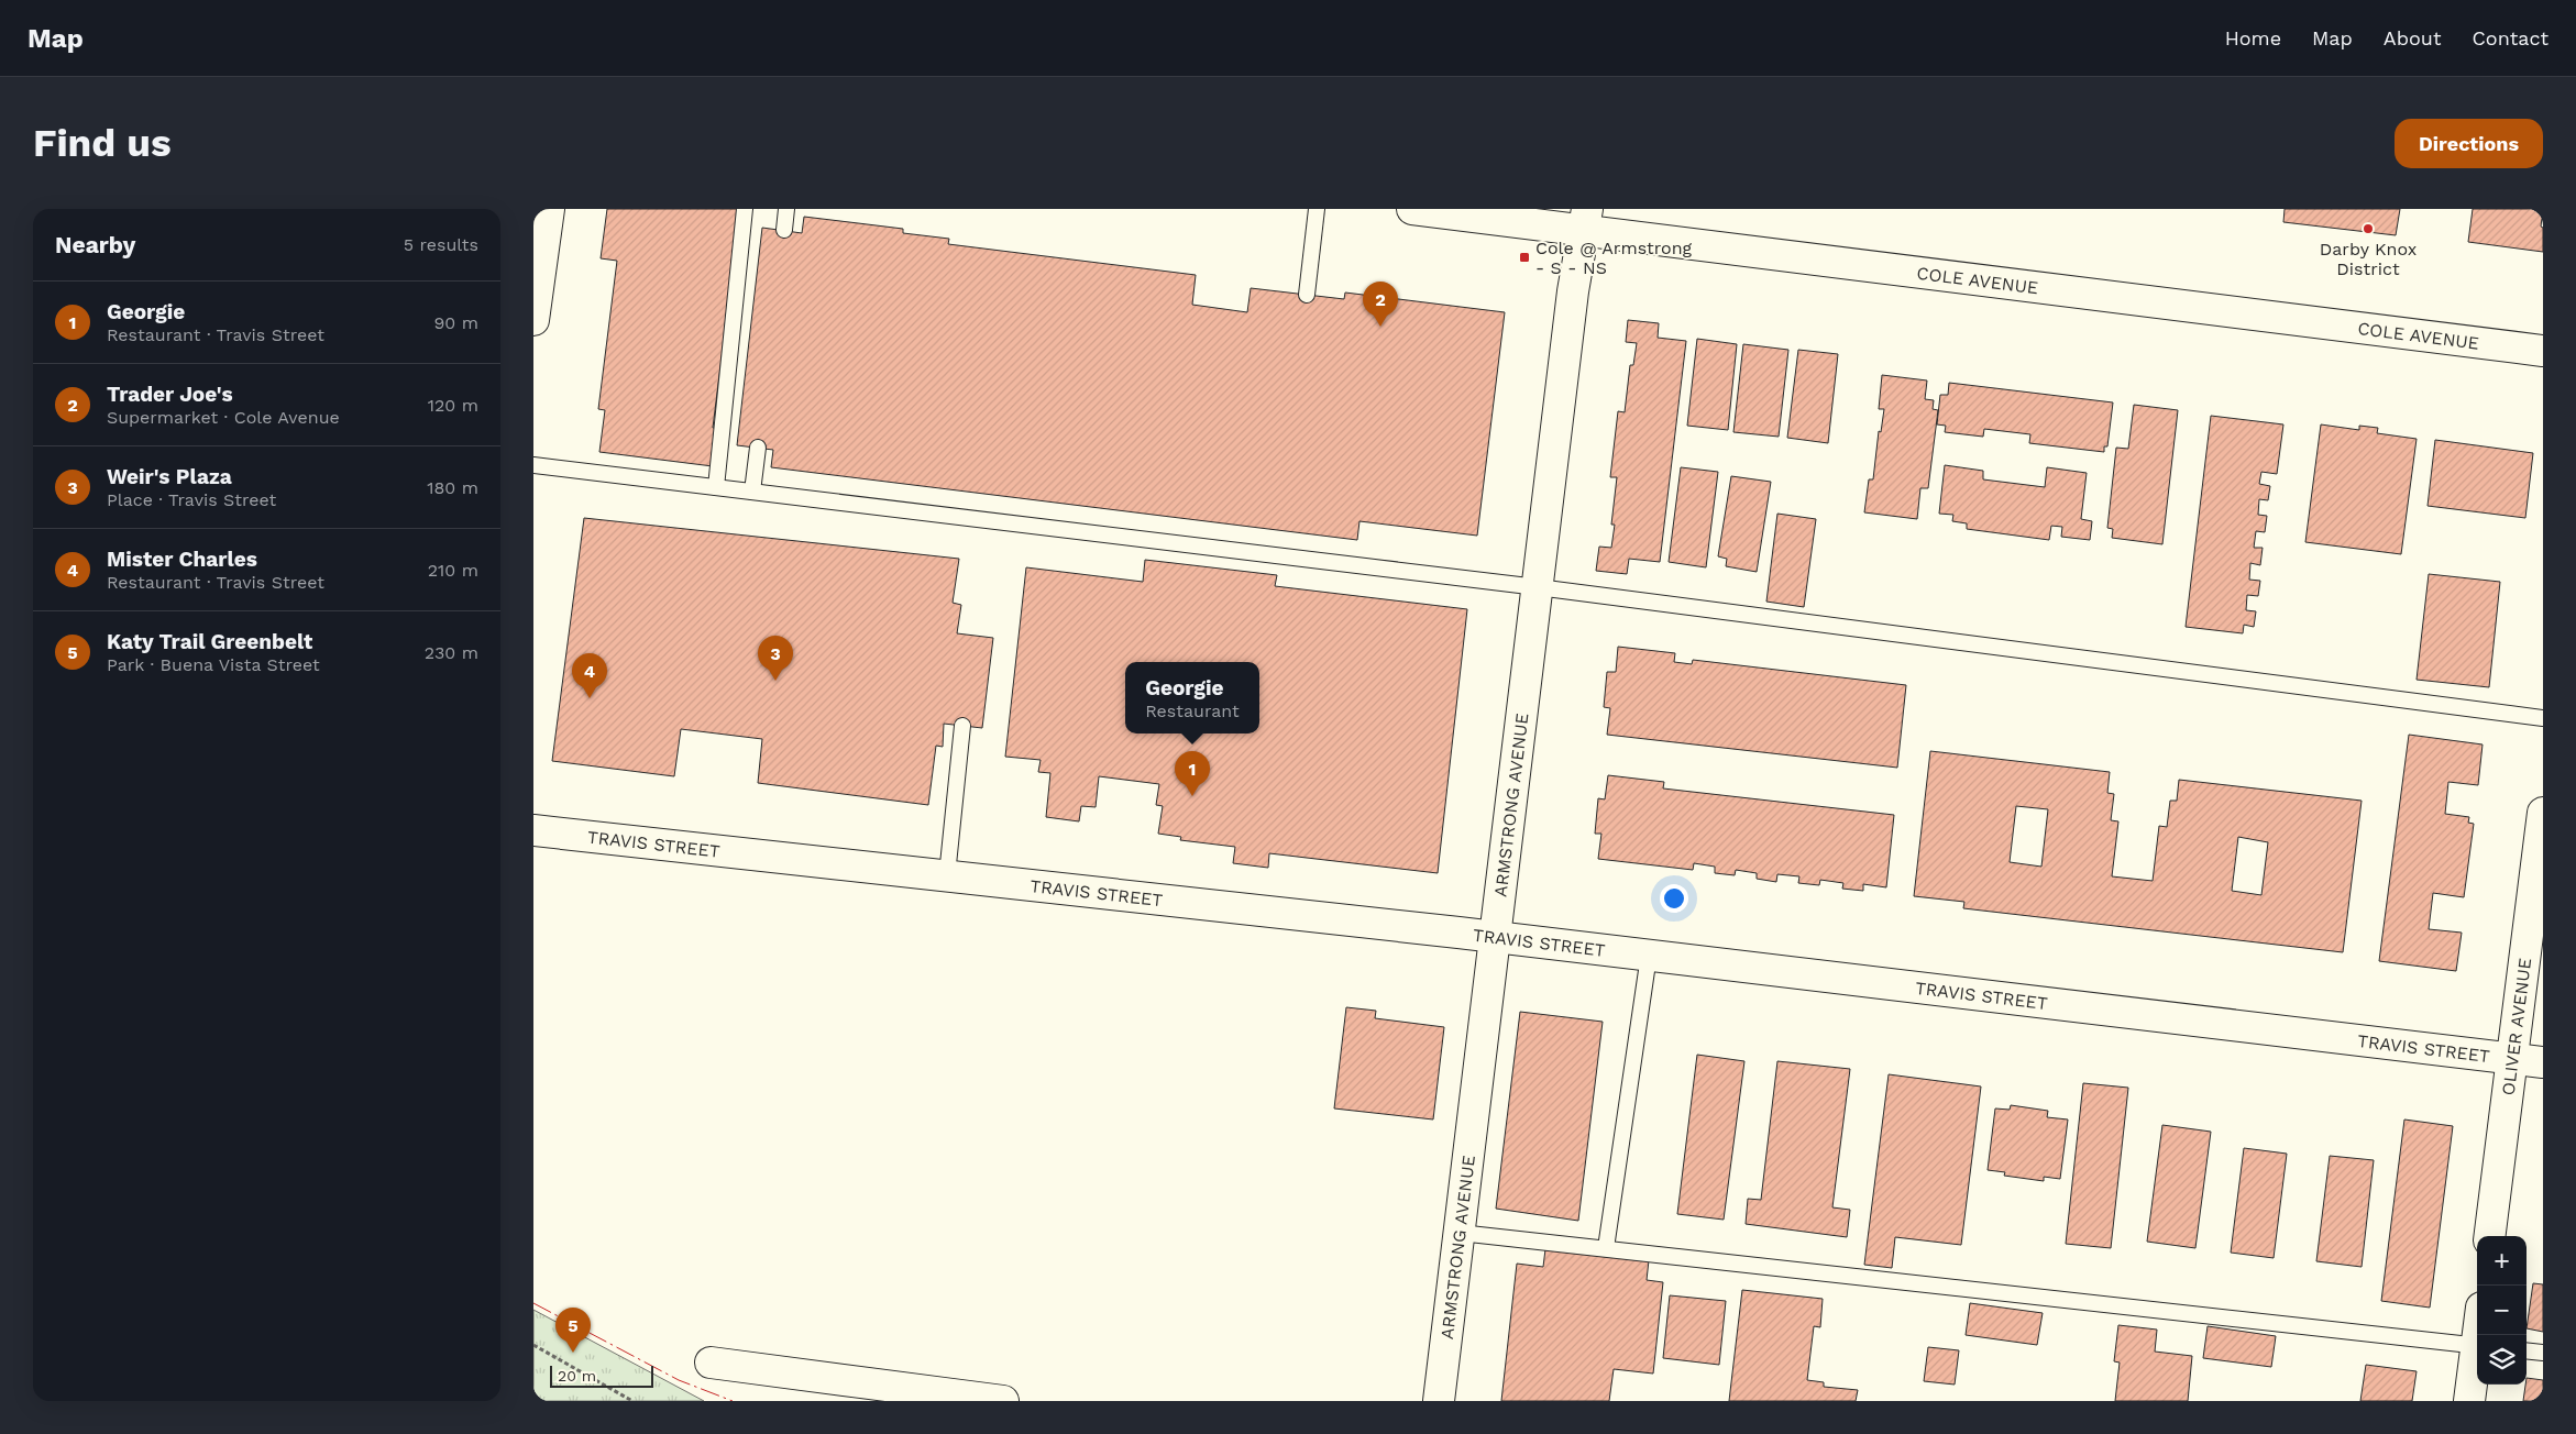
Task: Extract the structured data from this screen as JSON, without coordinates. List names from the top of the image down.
{
  "streets": {
    "street": [
      "COLE AVENUE",
      "ARMSTRONG AVENUE",
      "TRAVIS STREET",
      "OLIVER AVENUE"
    ]
  },
  "crossings": [
    ["COLE AVENUE", "ARMSTRONG AVENUE"],
    ["ARMSTRONG AVENUE", "TRAVIS STREET"],
    ["TRAVIS STREET", "OLIVER AVENUE"]
  ],
  "places": {
    "other": ["Darby Knox District"],
    "transit": ["Cole @ Armstrong - S - NS"]
  },
  "scale_bar": "20 m",
  "page": {
    "header": "Map",
    "nav": [
      "Home",
      "Map",
      "About",
      "Contact"
    ],
    "buttons": "Directions",
    "title": "Find us",
    "heading": ["Nearby", "5 results"],
    "list": [
      {
        "mark": "1",
        "name": "Georgie",
        "note": "Restaurant · Travis Street",
        "value": "90 m"
      },
      {
        "mark": "2",
        "name": "Trader Joe's",
        "note": "Supermarket · Cole Avenue",
        "value": "120 m"
      },
      {
        "mark": "3",
        "name": "Weir's Plaza",
        "note": "Place · Travis Street",
        "value": "180 m"
      },
      {
        "mark": "4",
        "name": "Mister Charles",
        "note": "Restaurant · Travis Street",
        "value": "210 m"
      },
      {
        "mark": "5",
        "name": "Katy Trail Greenbelt",
        "note": "Park · Buena Vista Street",
        "value": "230 m"
      }
    ],
    "pins": [
      "2",
      "3",
      "4",
      "1",
      "5"
    ],
    "popup": ["Georgie", "Restaurant"],
    "map_buttons": ["+", "−"],
    "scale": "20 m"
  }
}
